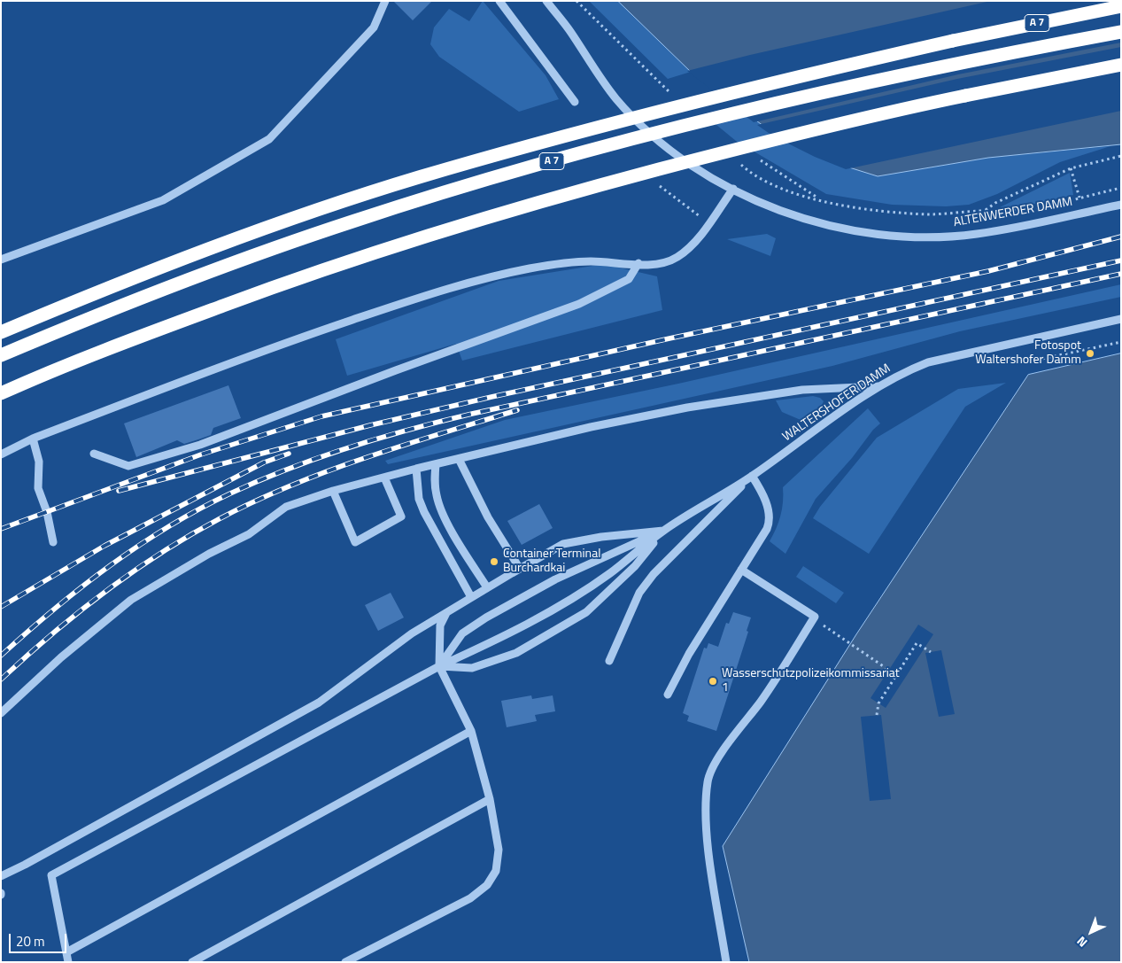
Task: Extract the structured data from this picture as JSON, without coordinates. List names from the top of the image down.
{
  "streets": {
    "highway": ["A 7"],
    "street": ["ALTENWERDER DAMM", "WALTERSHOFER DAMM"]
  },
  "places": ["Fotospot Waltershofer Damm", "Container Terminal Burchardkai", "Wasserschutzpolizeikommissariat 1"],
  "scale_bar": "20 m",
  "north": "bottom left"
}
